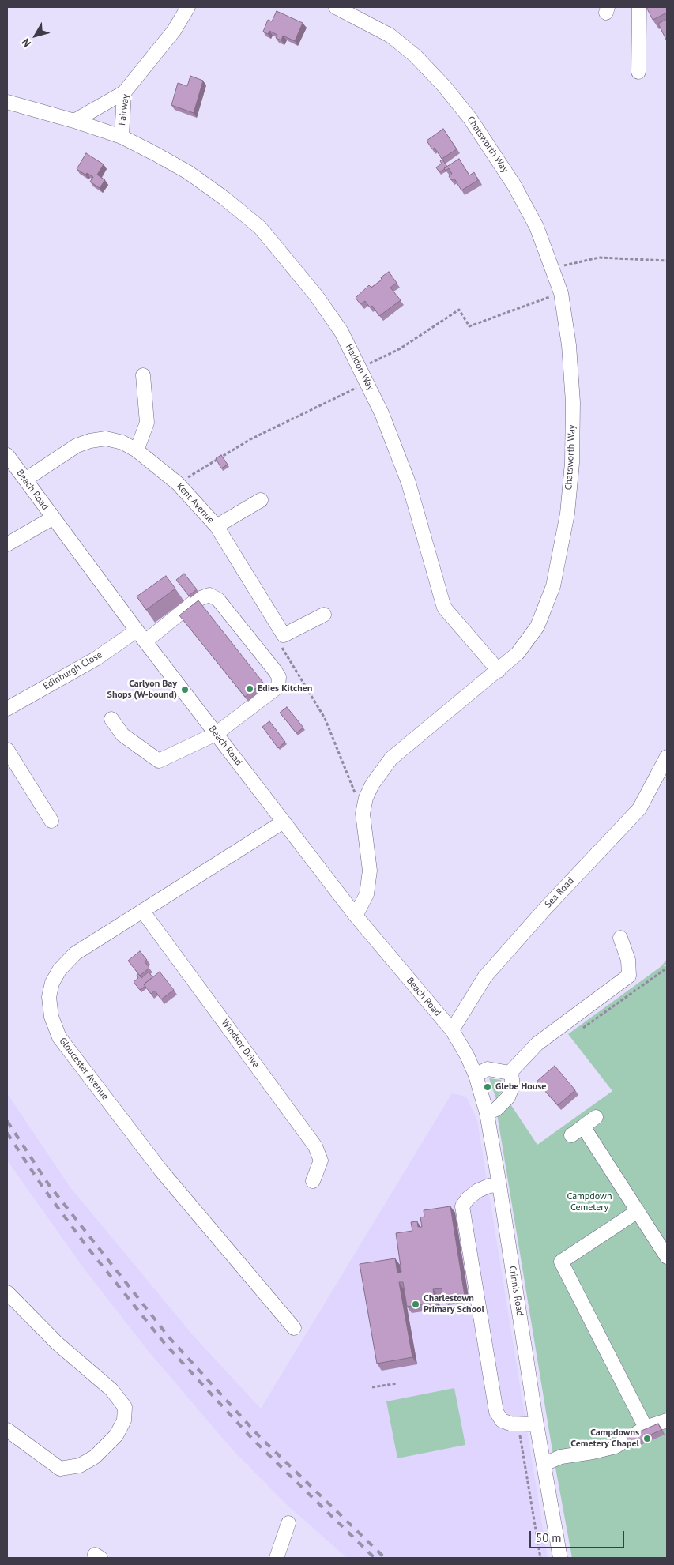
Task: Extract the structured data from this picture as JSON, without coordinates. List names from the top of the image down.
{
  "streets": {
    "street": [
      "Fairway",
      "Chatsworth Way",
      "Haddon Way",
      "Beach Road",
      "Kent Avenue",
      "Edinburgh Close",
      "Sea Road",
      "Windsor Drive",
      "Gloucester Avenue",
      "Crinnis Road"
    ]
  },
  "crossings": [
    ["Fairway", "Haddon Way"],
    ["Chatsworth Way", "Haddon Way"],
    ["Chatsworth Way", "Beach Road"],
    ["Beach Road", "Kent Avenue"],
    ["Beach Road", "Edinburgh Close"],
    ["Beach Road", "Sea Road"],
    ["Beach Road", "Gloucester Avenue"],
    ["Beach Road", "Crinnis Road"],
    ["Sea Road", "Crinnis Road"],
    ["Windsor Drive", "Gloucester Avenue"]
  ],
  "parks": ["Campdown Cemetery"],
  "places": [
    "Edies Kitchen",
    "Carlyon Bay Shops (W-bound)",
    "Glebe House",
    "Charlestown Primary School",
    "Campdowns Cemetery Chapel"
  ],
  "scale_bar": "50 m",
  "north": "bottom left"
}
